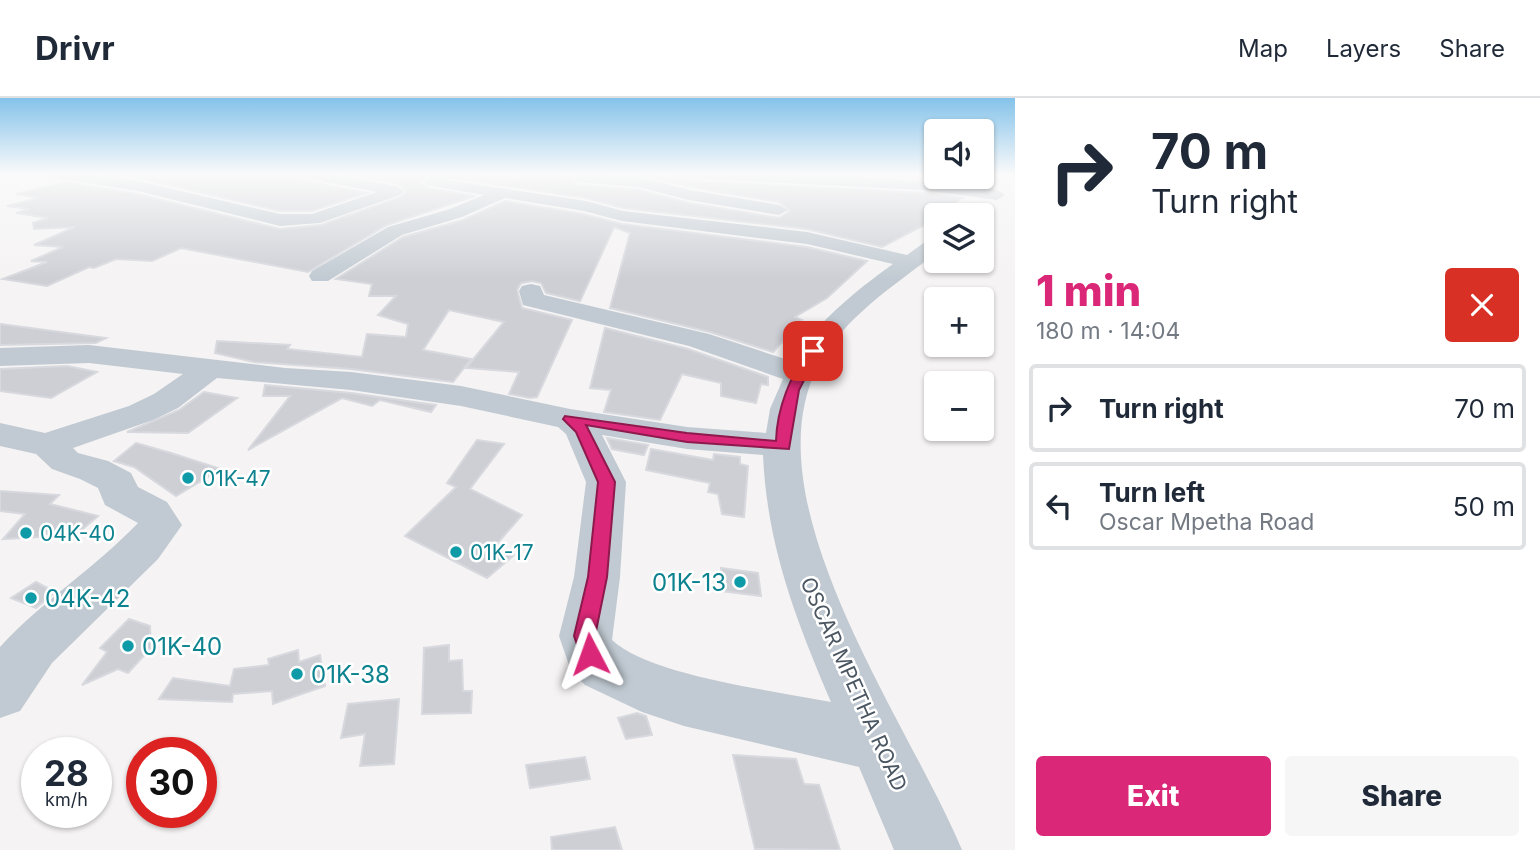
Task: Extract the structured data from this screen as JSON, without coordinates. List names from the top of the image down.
{
  "streets": {
    "street": ["OSCAR MPETHA ROAD"]
  },
  "places": [
    "01K-47",
    "04K-40",
    "01K-17",
    "01K-13",
    "04K-42",
    "01K-40",
    "01K-38"
  ],
  "page": {
    "header": "Drivr",
    "nav": ["Map", "Layers", "Share"],
    "turn": ["70 m", "Turn right"],
    "map_buttons": ["+", "−"],
    "heading": ["1 min", "180 m · 14:04"],
    "list": [
      {
        "name": "Turn right",
        "value": "70 m"
      },
      {
        "name": "Turn left",
        "note": "Oscar Mpetha Road",
        "value": "50 m"
      }
    ],
    "speed": "28 km/h",
    "limit": "30",
    "buttons": ["Exit", "Share"]
  }
}
